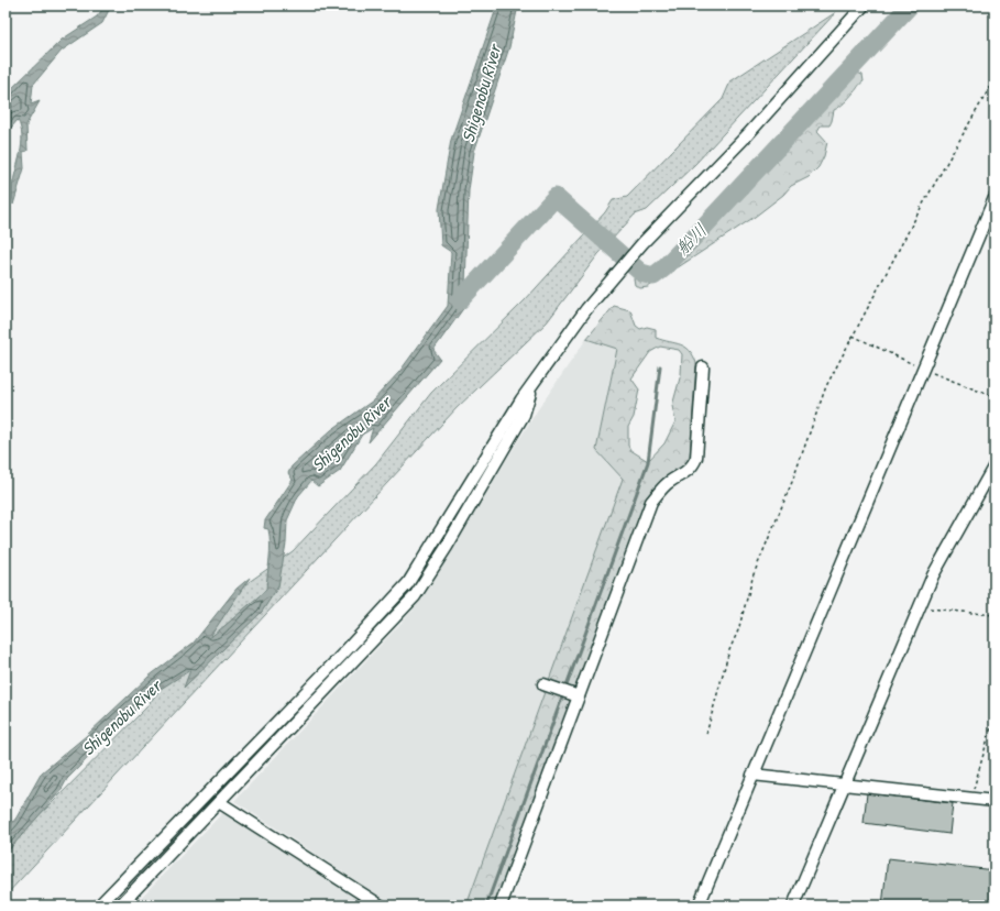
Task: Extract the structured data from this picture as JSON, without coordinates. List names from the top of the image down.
{
  "water": ["Shigenobu River", "船川"]
}
